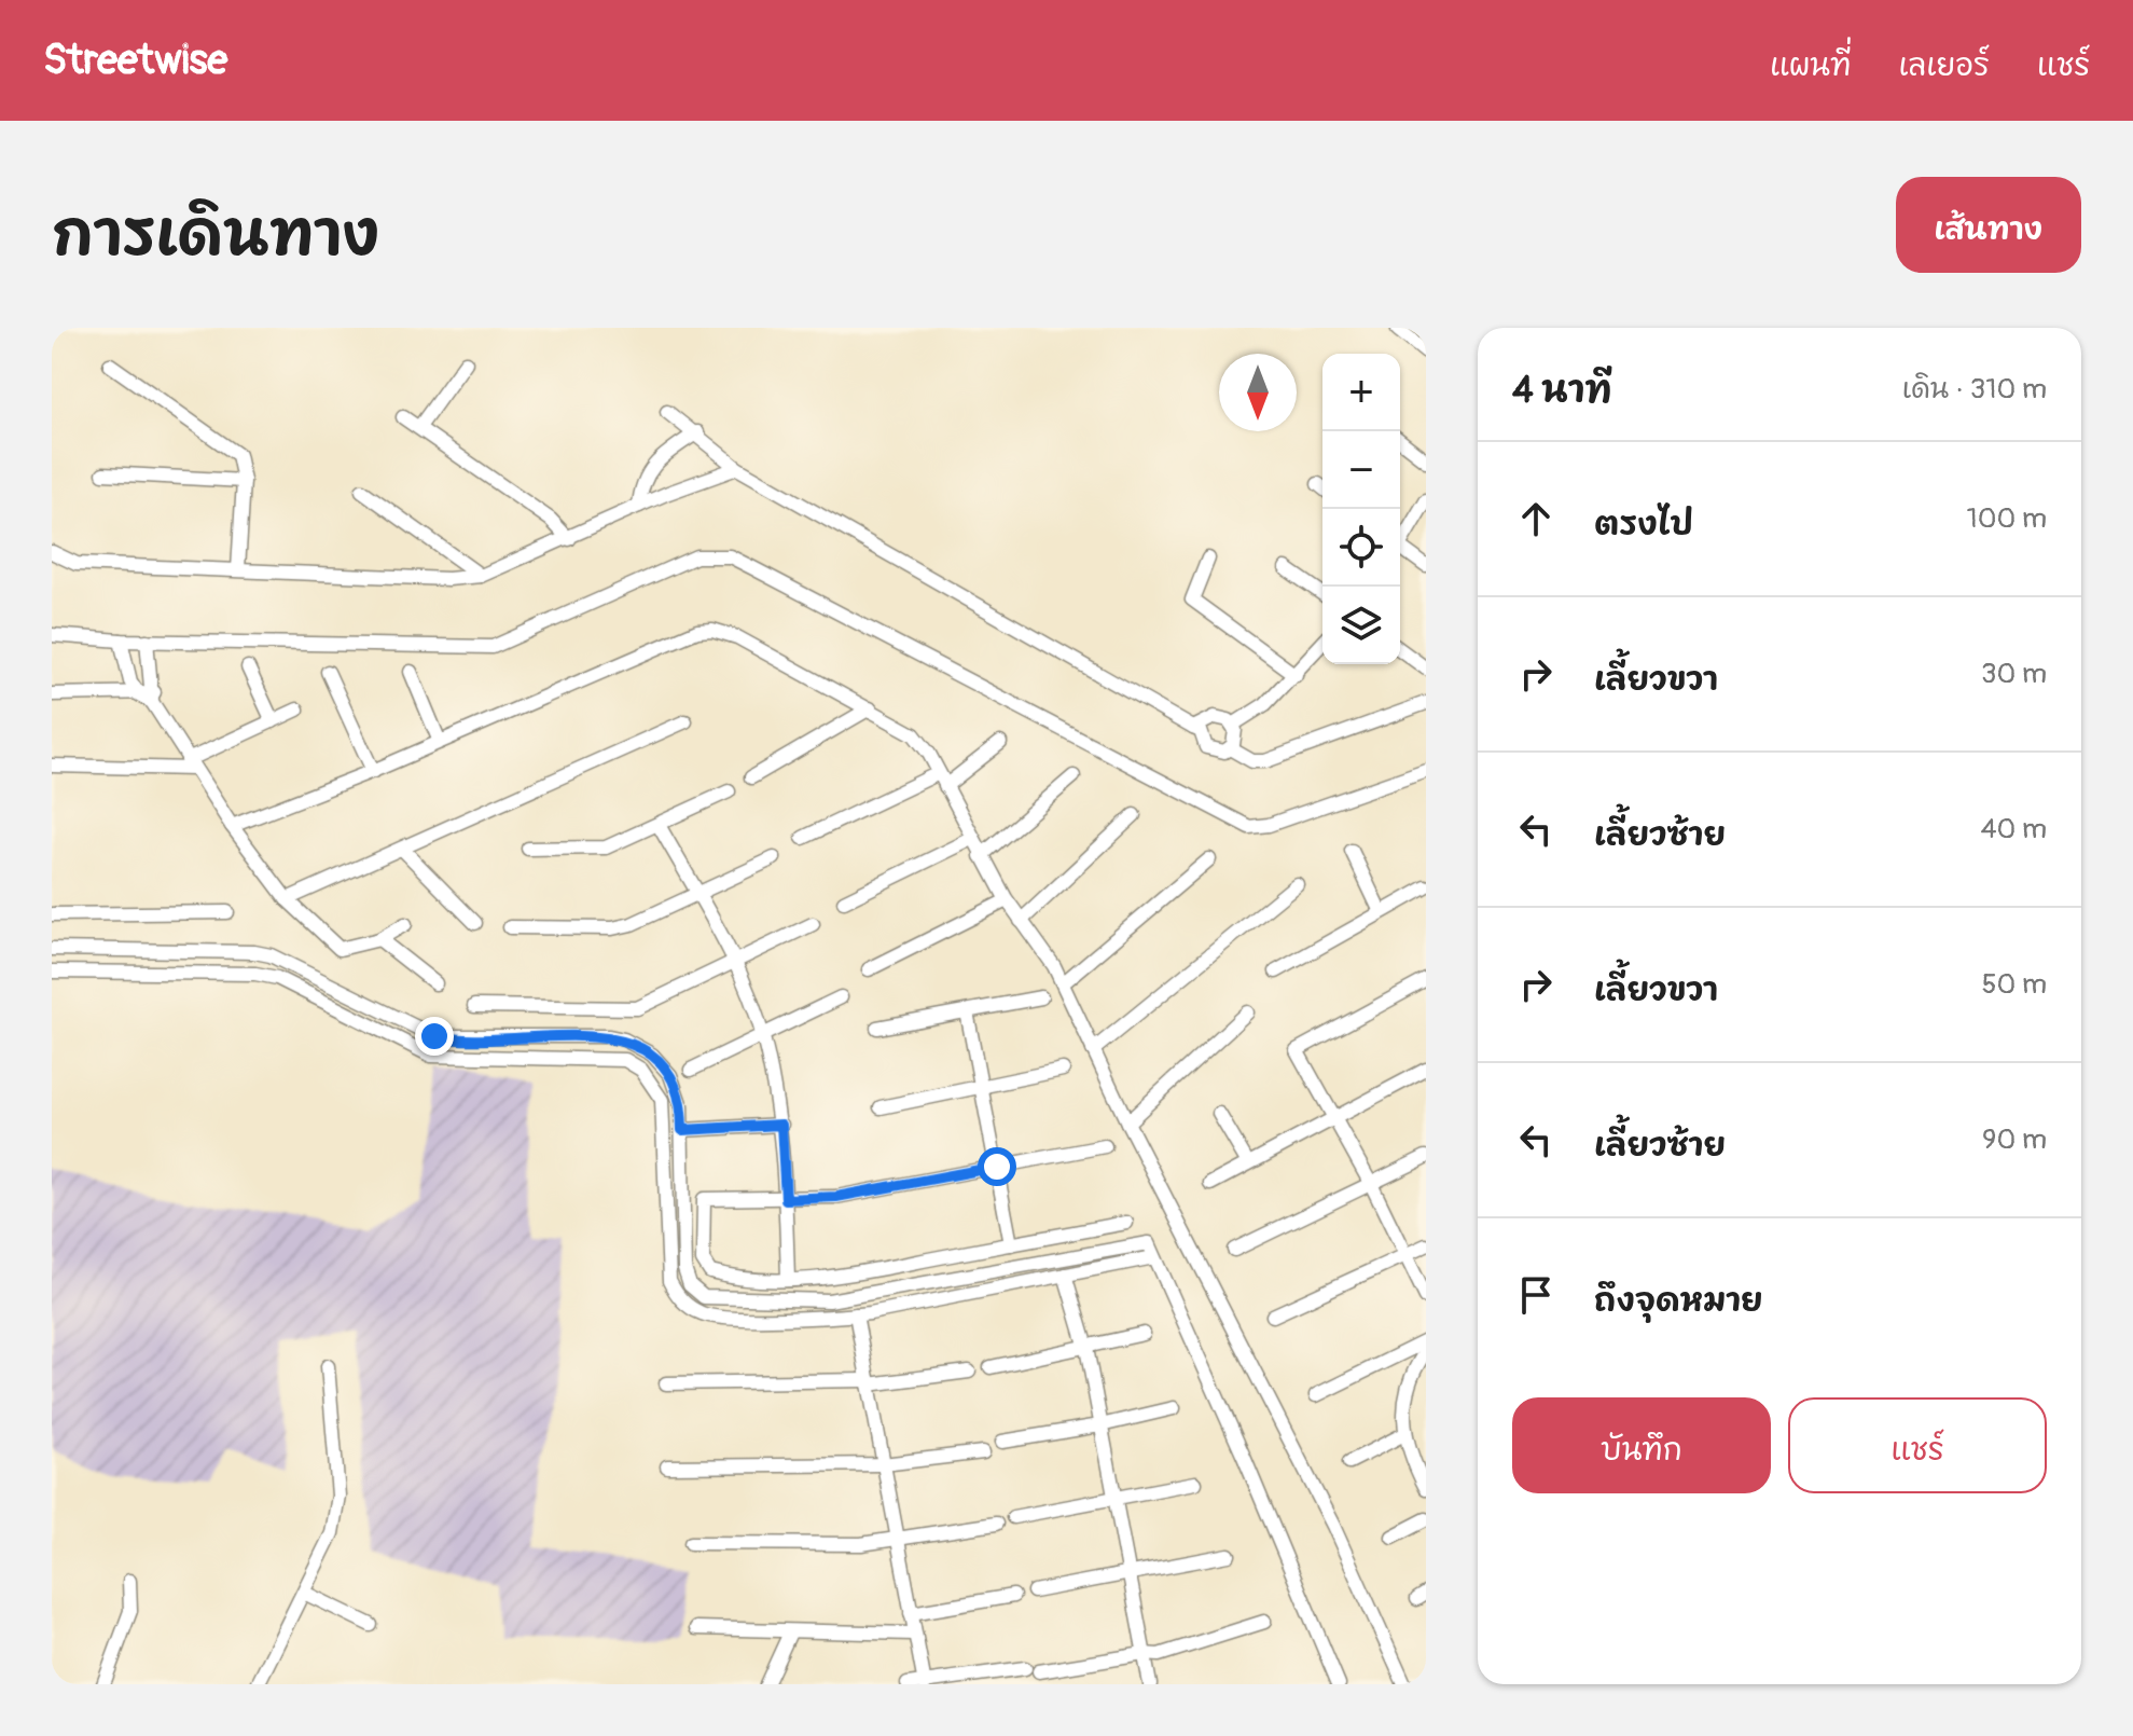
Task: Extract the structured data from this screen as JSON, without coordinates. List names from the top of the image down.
{
  "north": "bottom",
  "page": {
    "header": "Streetwise",
    "nav": ["แผนที่", "เลเยอร์", "แชร์"],
    "title": "การเดินทาง",
    "buttons": [
      "เส้นทาง",
      ["บันทึก", "แชร์"]
    ],
    "heading": ["4 นาที", "เดิน · 310 m"],
    "map_buttons": ["+", "−"],
    "list": [
      ["ตรงไป", "100 m"],
      ["เลี้ยวขวา", "30 m"],
      ["เลี้ยวซ้าย", "40 m"],
      ["เลี้ยวขวา", "50 m"],
      ["เลี้ยวซ้าย", "90 m"],
      "ถึงจุดหมาย"
    ]
  }
}
